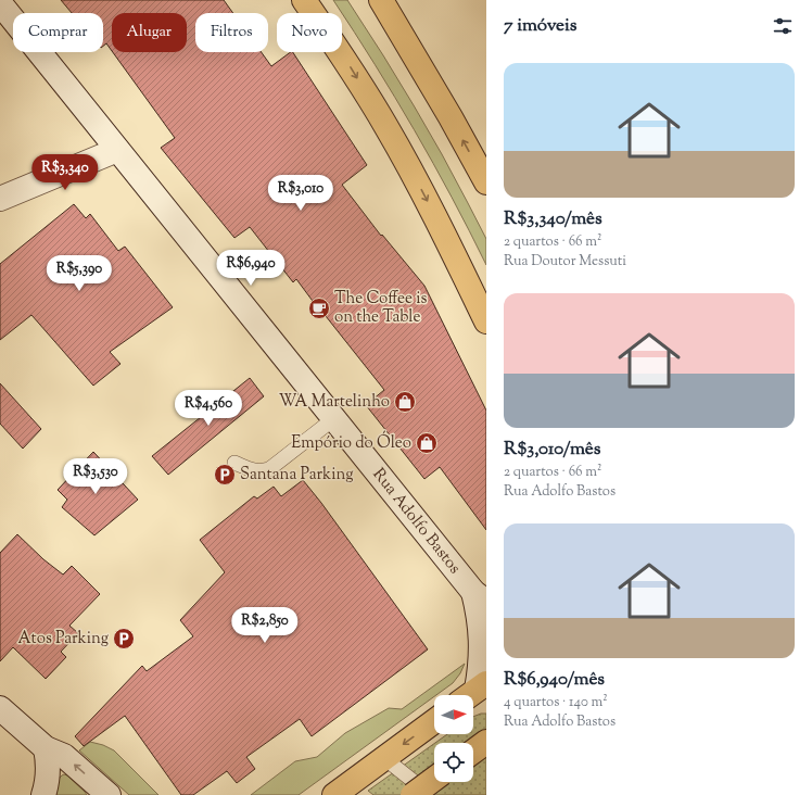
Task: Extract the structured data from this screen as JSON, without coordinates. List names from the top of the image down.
{
  "streets": {
    "street": ["Rua Adolfo Bastos"]
  },
  "places": {
    "cafe": ["The Coffee is on the Table"],
    "shop": ["WA Martelinho", "Empório do Óleo"],
    "parking": ["Santana Parking", "Atos Parking"]
  },
  "north": "right",
  "page": {
    "heading": "7 imóveis",
    "chip": [
      "Comprar",
      "Alugar",
      "Filtros",
      "Novo"
    ],
    "list": [
      {
        "name": "R$3,340/mês",
        "note": "2 quartos · 66 m² · Rua Doutor Messuti"
      },
      {
        "name": "R$3,010/mês",
        "note": "2 quartos · 66 m² · Rua Adolfo Bastos"
      },
      {
        "name": "R$6,940/mês",
        "note": "4 quartos · 140 m² · Rua Adolfo Bastos"
      }
    ],
    "price": [
      "R$3,340",
      "R$3,010",
      "R$6,940",
      "R$5,390",
      "R$4,560",
      "R$3,530",
      "R$2,850"
    ]
  }
}
